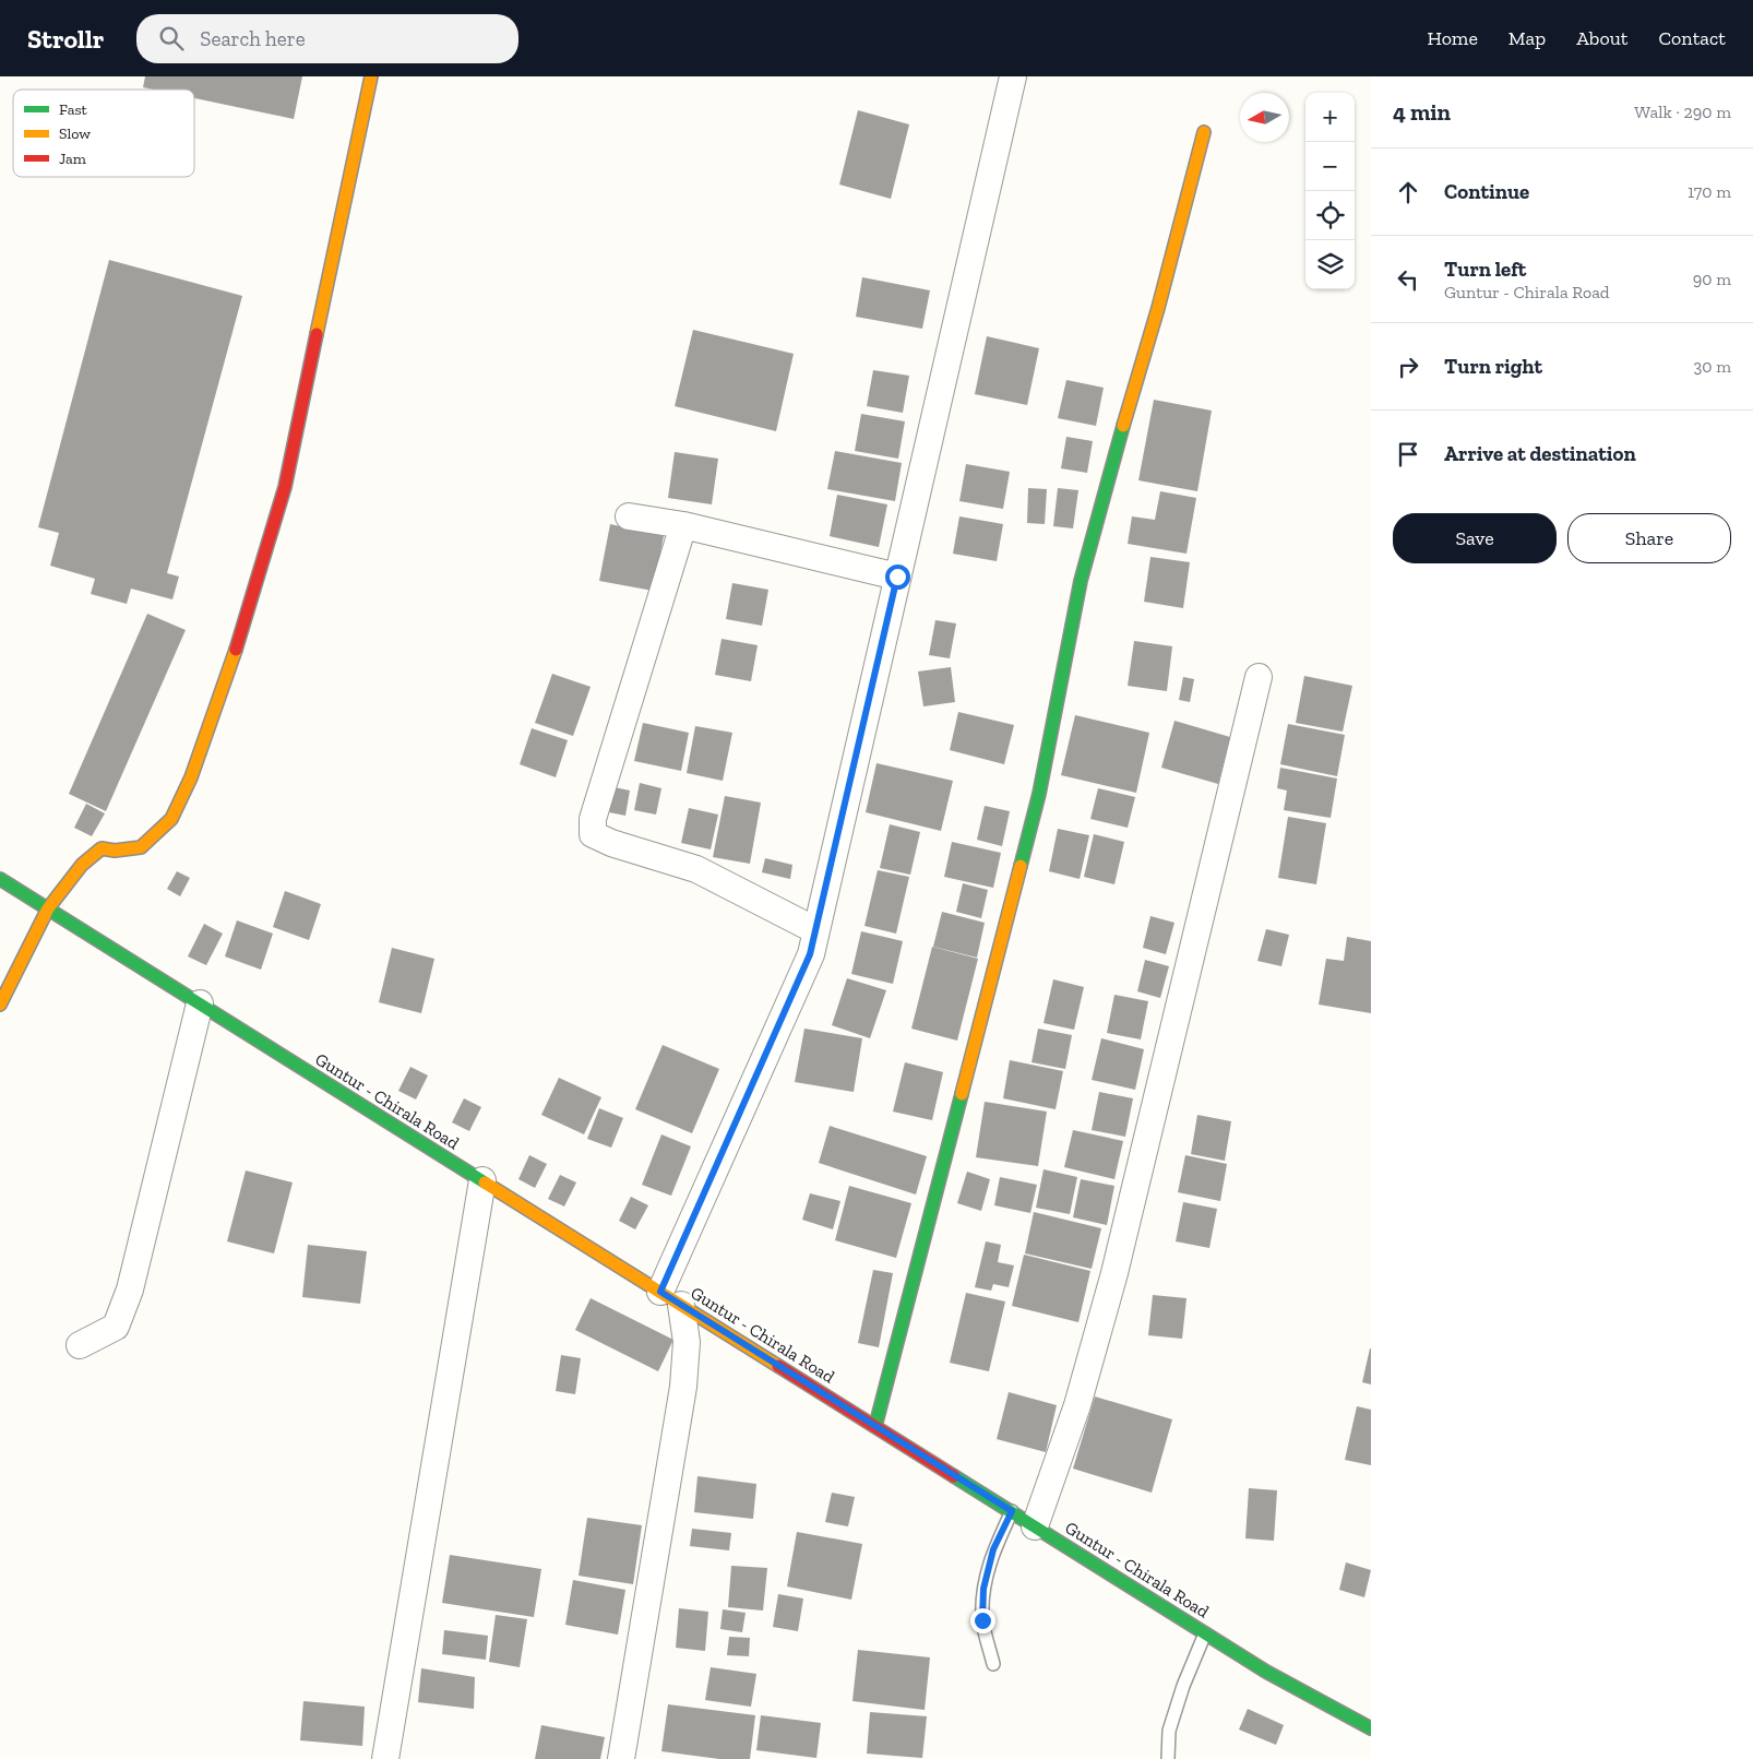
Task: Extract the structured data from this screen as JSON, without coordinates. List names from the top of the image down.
{
  "streets": {
    "street": ["Guntur - Chirala Road"]
  },
  "legend": ["Fast", "Slow", "Jam"],
  "north": "left",
  "page": {
    "header": "Strollr",
    "search": "Search here",
    "nav": [
      "Home",
      "Map",
      "About",
      "Contact"
    ],
    "heading": ["4 min", "Walk · 290 m"],
    "map_buttons": ["+", "−"],
    "list": [
      ["Continue", "170 m"],
      ["Turn left", "Guntur - Chirala Road", "90 m"],
      ["Turn right", "30 m"],
      "Arrive at destination"
    ],
    "buttons": ["Save", "Share"]
  }
}
